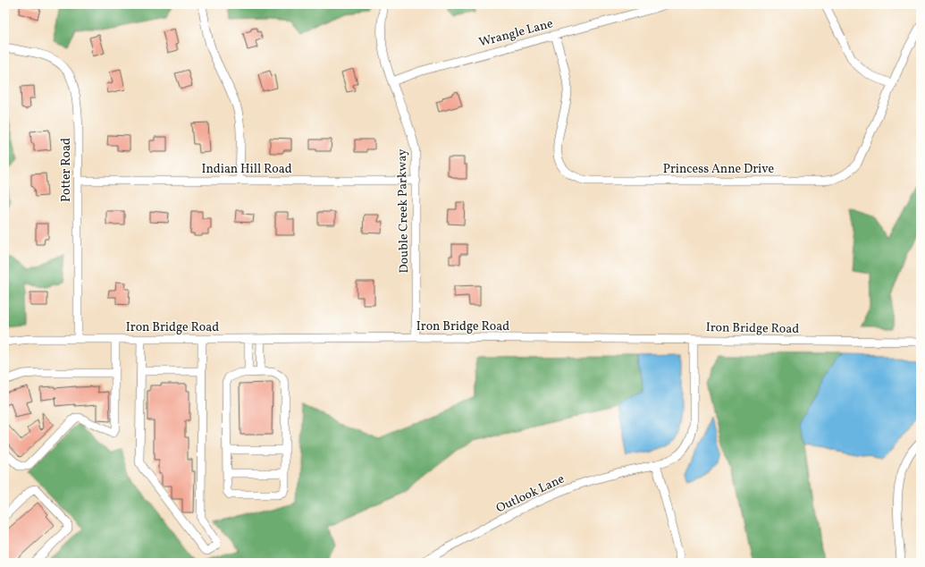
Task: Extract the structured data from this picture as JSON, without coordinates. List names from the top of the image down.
{
  "streets": {
    "street": [
      "Wrangle Lane",
      "Indian Hill Road",
      "Princess Anne Drive",
      "Potter Road",
      "Double Creek Parkway",
      "Iron Bridge Road",
      "Outlook Lane"
    ]
  },
  "crossings": [
    ["Wrangle Lane", "Princess Anne Drive"],
    ["Wrangle Lane", "Double Creek Parkway"],
    ["Indian Hill Road", "Potter Road"],
    ["Indian Hill Road", "Double Creek Parkway"],
    ["Potter Road", "Iron Bridge Road"],
    ["Double Creek Parkway", "Iron Bridge Road"],
    ["Iron Bridge Road", "Outlook Lane"]
  ]
}
